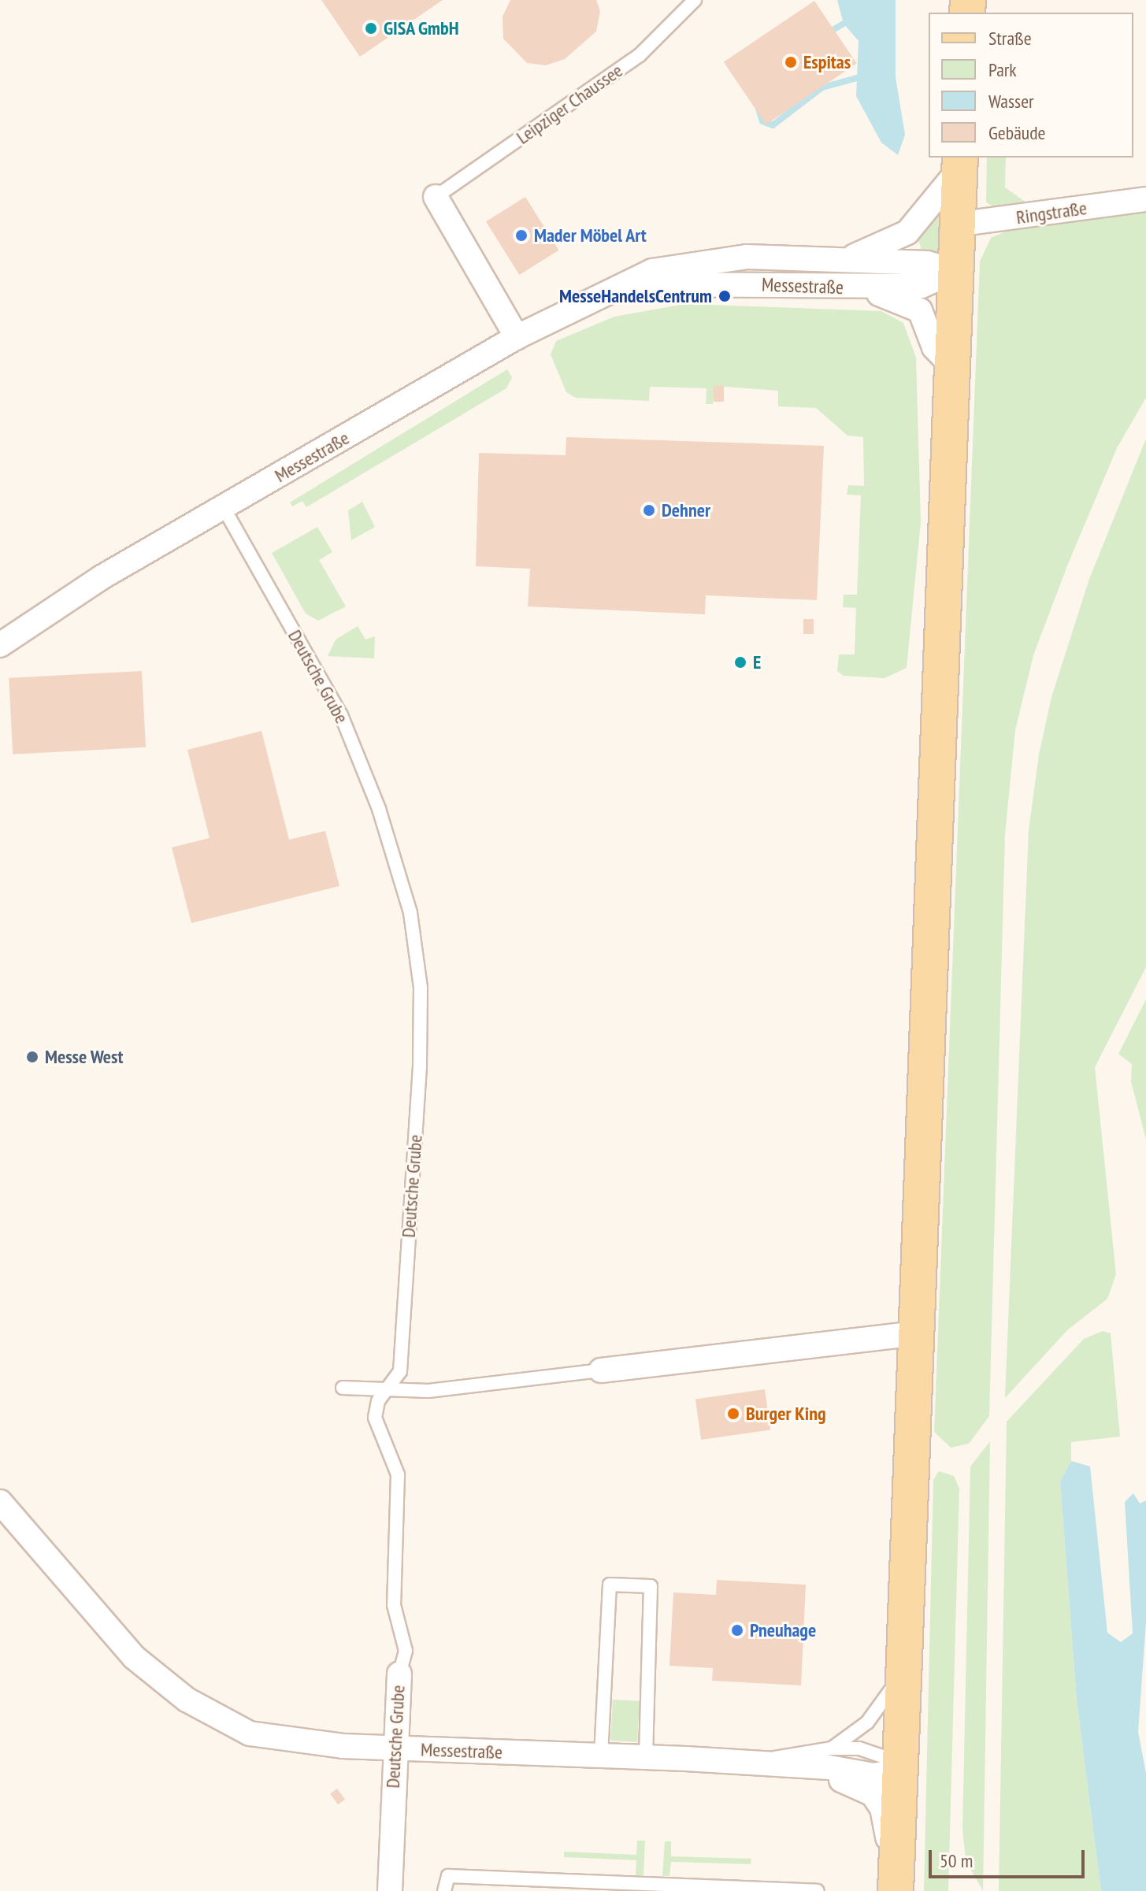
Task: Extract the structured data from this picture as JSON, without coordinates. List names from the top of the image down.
{
  "streets": {
    "street": ["Ringstraße", "Messestraße", "Deutsche Grube"],
    "lane": ["Leipziger Chaussee"]
  },
  "crossings": [
    ["Messestraße", "Deutsche Grube"]
  ],
  "places": [
    "GISA GmbH",
    "Espitas",
    "Mader Möbel Art",
    "MesseHandelsCentrum",
    "Dehner",
    "E",
    "Messe West",
    "Burger King",
    "Pneuhage"
  ],
  "legend": [
    "Straße",
    "Park",
    "Wasser",
    "Gebäude"
  ],
  "scale_bar": "50 m"
}
